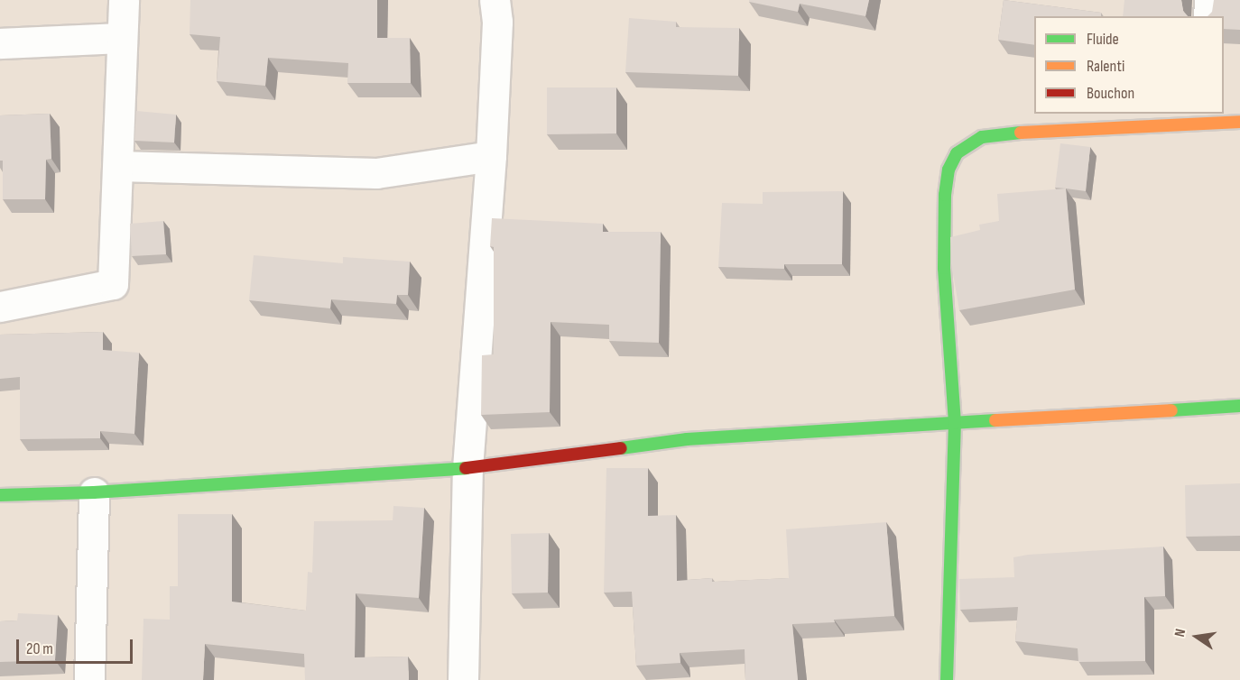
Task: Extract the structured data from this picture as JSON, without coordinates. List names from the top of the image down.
{
  "legend": ["Fluide", "Ralenti", "Bouchon"],
  "scale_bar": "20 m",
  "north": "left"
}
